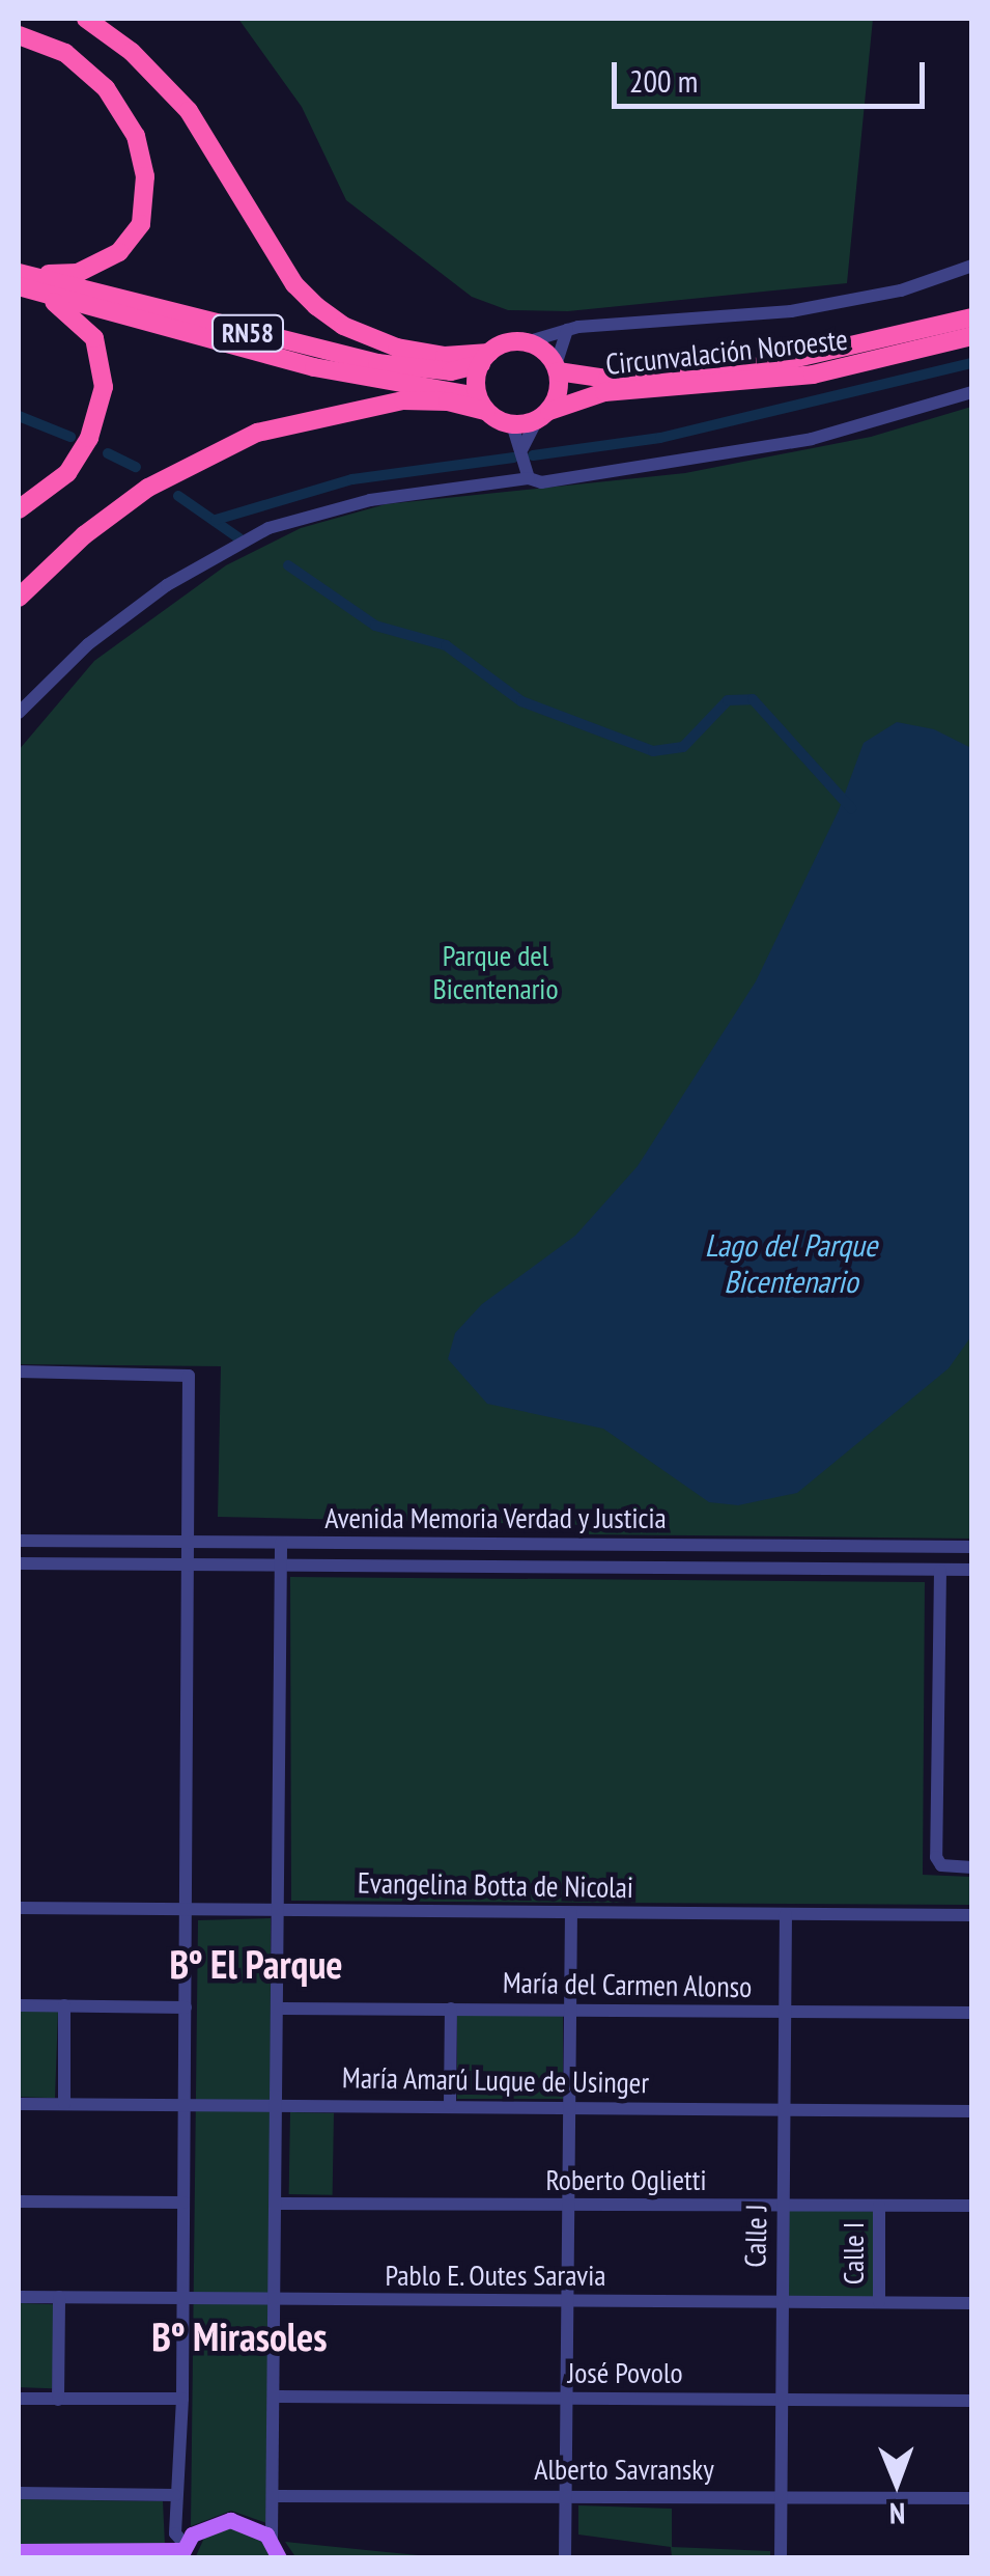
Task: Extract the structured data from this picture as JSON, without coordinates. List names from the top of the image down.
{
  "streets": {
    "highway": ["RN58", "Circunvalación Noroeste"],
    "street": [
      "Avenida Memoria Verdad y Justicia",
      "Evangelina Botta de Nicolai",
      "María del Carmen Alonso",
      "María Amarú Luque de Usinger",
      "Roberto Oglietti",
      "Calle J",
      "Calle I",
      "Pablo E. Outes Saravia",
      "José Povolo",
      "Alberto Savransky"
    ]
  },
  "crossings": [
    ["RN58", "Circunvalación Noroeste"],
    ["Evangelina Botta de Nicolai", "Calle J"],
    ["María del Carmen Alonso", "Calle J"],
    ["María Amarú Luque de Usinger", "Calle J"],
    ["Roberto Oglietti", "Calle J"],
    ["Roberto Oglietti", "Calle I"],
    ["Calle J", "Pablo E. Outes Saravia"],
    ["Calle J", "José Povolo"],
    ["Calle J", "Alberto Savransky"],
    ["Calle I", "Pablo E. Outes Saravia"]
  ],
  "districts": ["Bº El Parque", "Bº Mirasoles"],
  "water": ["Lago del Parque Bicentenario"],
  "parks": ["Parque del Bicentenario"],
  "scale_bar": "200 m",
  "north": "bottom"
}
